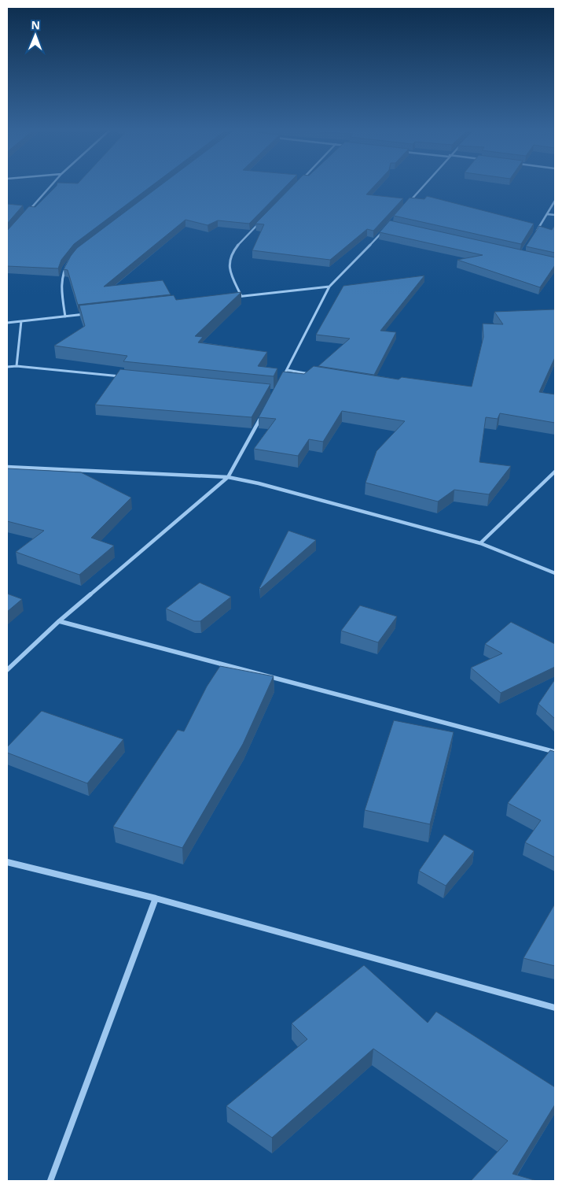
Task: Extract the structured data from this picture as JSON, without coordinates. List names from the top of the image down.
{
  "north": "top"
}
